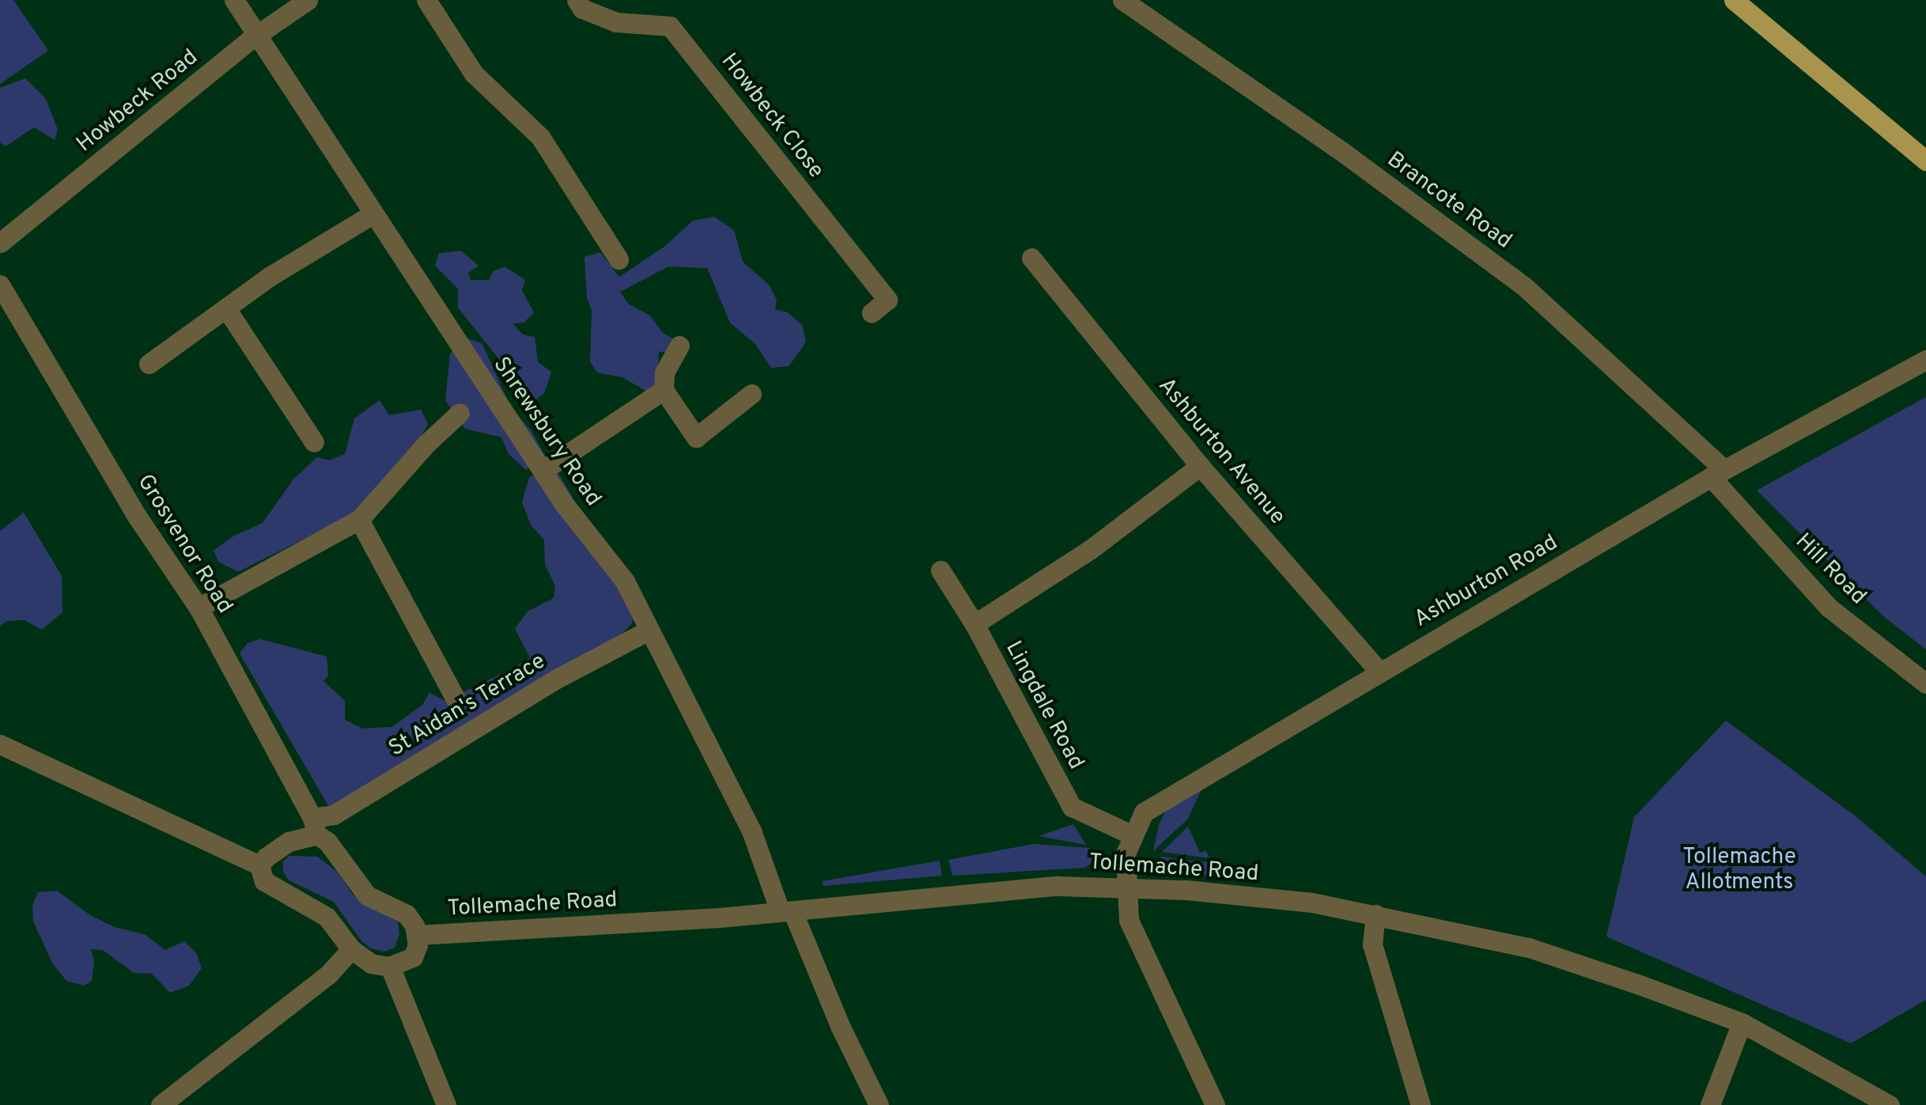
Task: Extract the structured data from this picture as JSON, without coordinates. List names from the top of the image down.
{
  "streets": {
    "street": [
      "Howbeck Road",
      "Howbeck Close",
      "Brancote Road",
      "Shrewsbury Road",
      "Ashburton Avenue",
      "Grosvenor Road",
      "Hill Road",
      "Ashburton Road",
      "St Aidan's Terrace",
      "Lingdale Road",
      "Tollemache Road"
    ]
  },
  "crossings": [
    ["Howbeck Road", "Shrewsbury Road"],
    ["Brancote Road", "Hill Road"],
    ["Brancote Road", "Ashburton Road"],
    ["Shrewsbury Road", "St Aidan's Terrace"],
    ["Shrewsbury Road", "Tollemache Road"],
    ["Ashburton Avenue", "Ashburton Road"],
    ["Grosvenor Road", "St Aidan's Terrace"],
    ["Grosvenor Road", "Tollemache Road"],
    ["Hill Road", "Ashburton Road"],
    ["Ashburton Road", "Lingdale Road"]
  ],
  "parks": ["Tollemache Allotments"]
}
